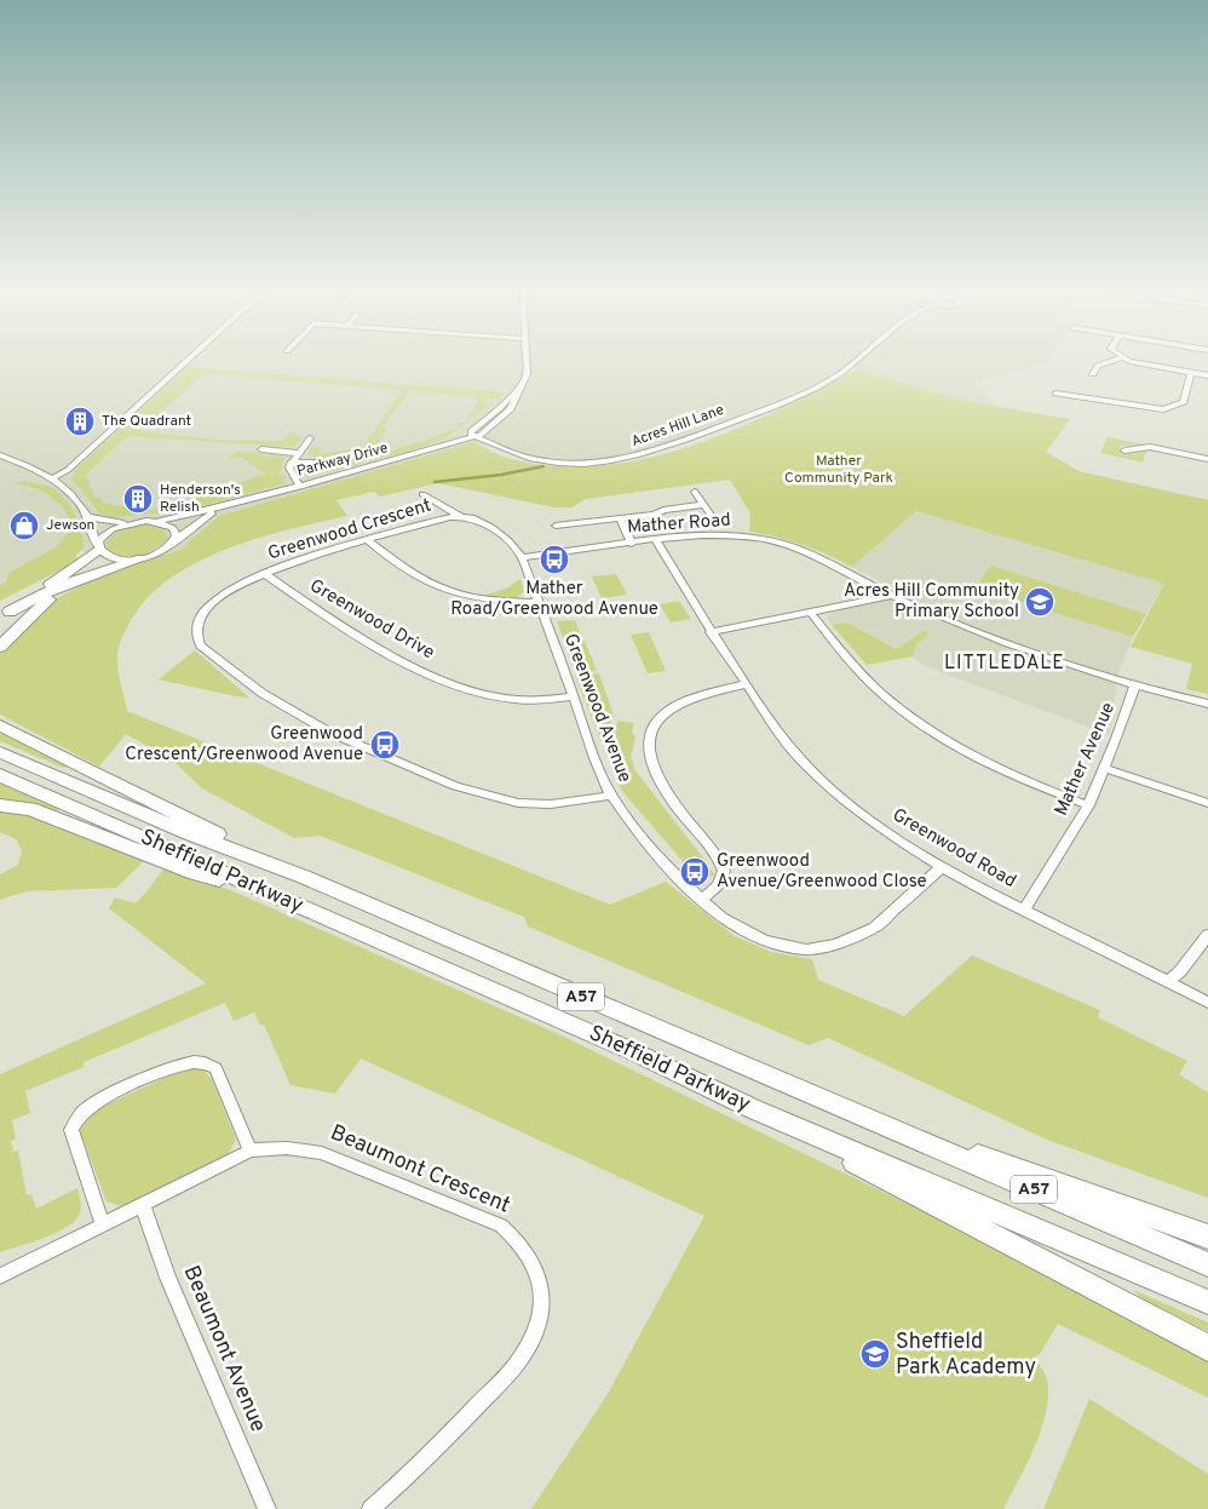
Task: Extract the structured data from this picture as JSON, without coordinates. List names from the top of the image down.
{
  "streets": {
    "highway": ["Sheffield Parkway", "A57"],
    "street": [
      "Acres Hill Lane",
      "Parkway Drive",
      "Mather Road",
      "Greenwood Crescent",
      "Greenwood Drive",
      "Greenwood Avenue",
      "Mather Avenue",
      "Greenwood Road",
      "Beaumont Crescent",
      "Beaumont Avenue"
    ]
  },
  "crossings": [
    ["Acres Hill Lane", "Parkway Drive"],
    ["Mather Road", "Greenwood Avenue"],
    ["Mather Road", "Mather Avenue"],
    ["Mather Road", "Greenwood Road"],
    ["Greenwood Crescent", "Greenwood Drive"],
    ["Greenwood Crescent", "Greenwood Avenue"],
    ["Greenwood Drive", "Greenwood Avenue"],
    ["Greenwood Avenue", "Greenwood Road"],
    ["Mather Avenue", "Greenwood Road"],
    ["Beaumont Crescent", "Beaumont Avenue"]
  ],
  "districts": ["LITTLEDALE"],
  "parks": ["Mather Community Park"],
  "places": {
    "building": ["The Quadrant", "Henderson's Relish"],
    "shop": ["Jewson"],
    "bus stop": ["Mather Road/Greenwood Avenue", "Greenwood Crescent/Greenwood Avenue", "Greenwood Avenue/Greenwood Close"],
    "school or university": ["Acres Hill Community Primary School", "Sheffield Park Academy"]
  }
}
